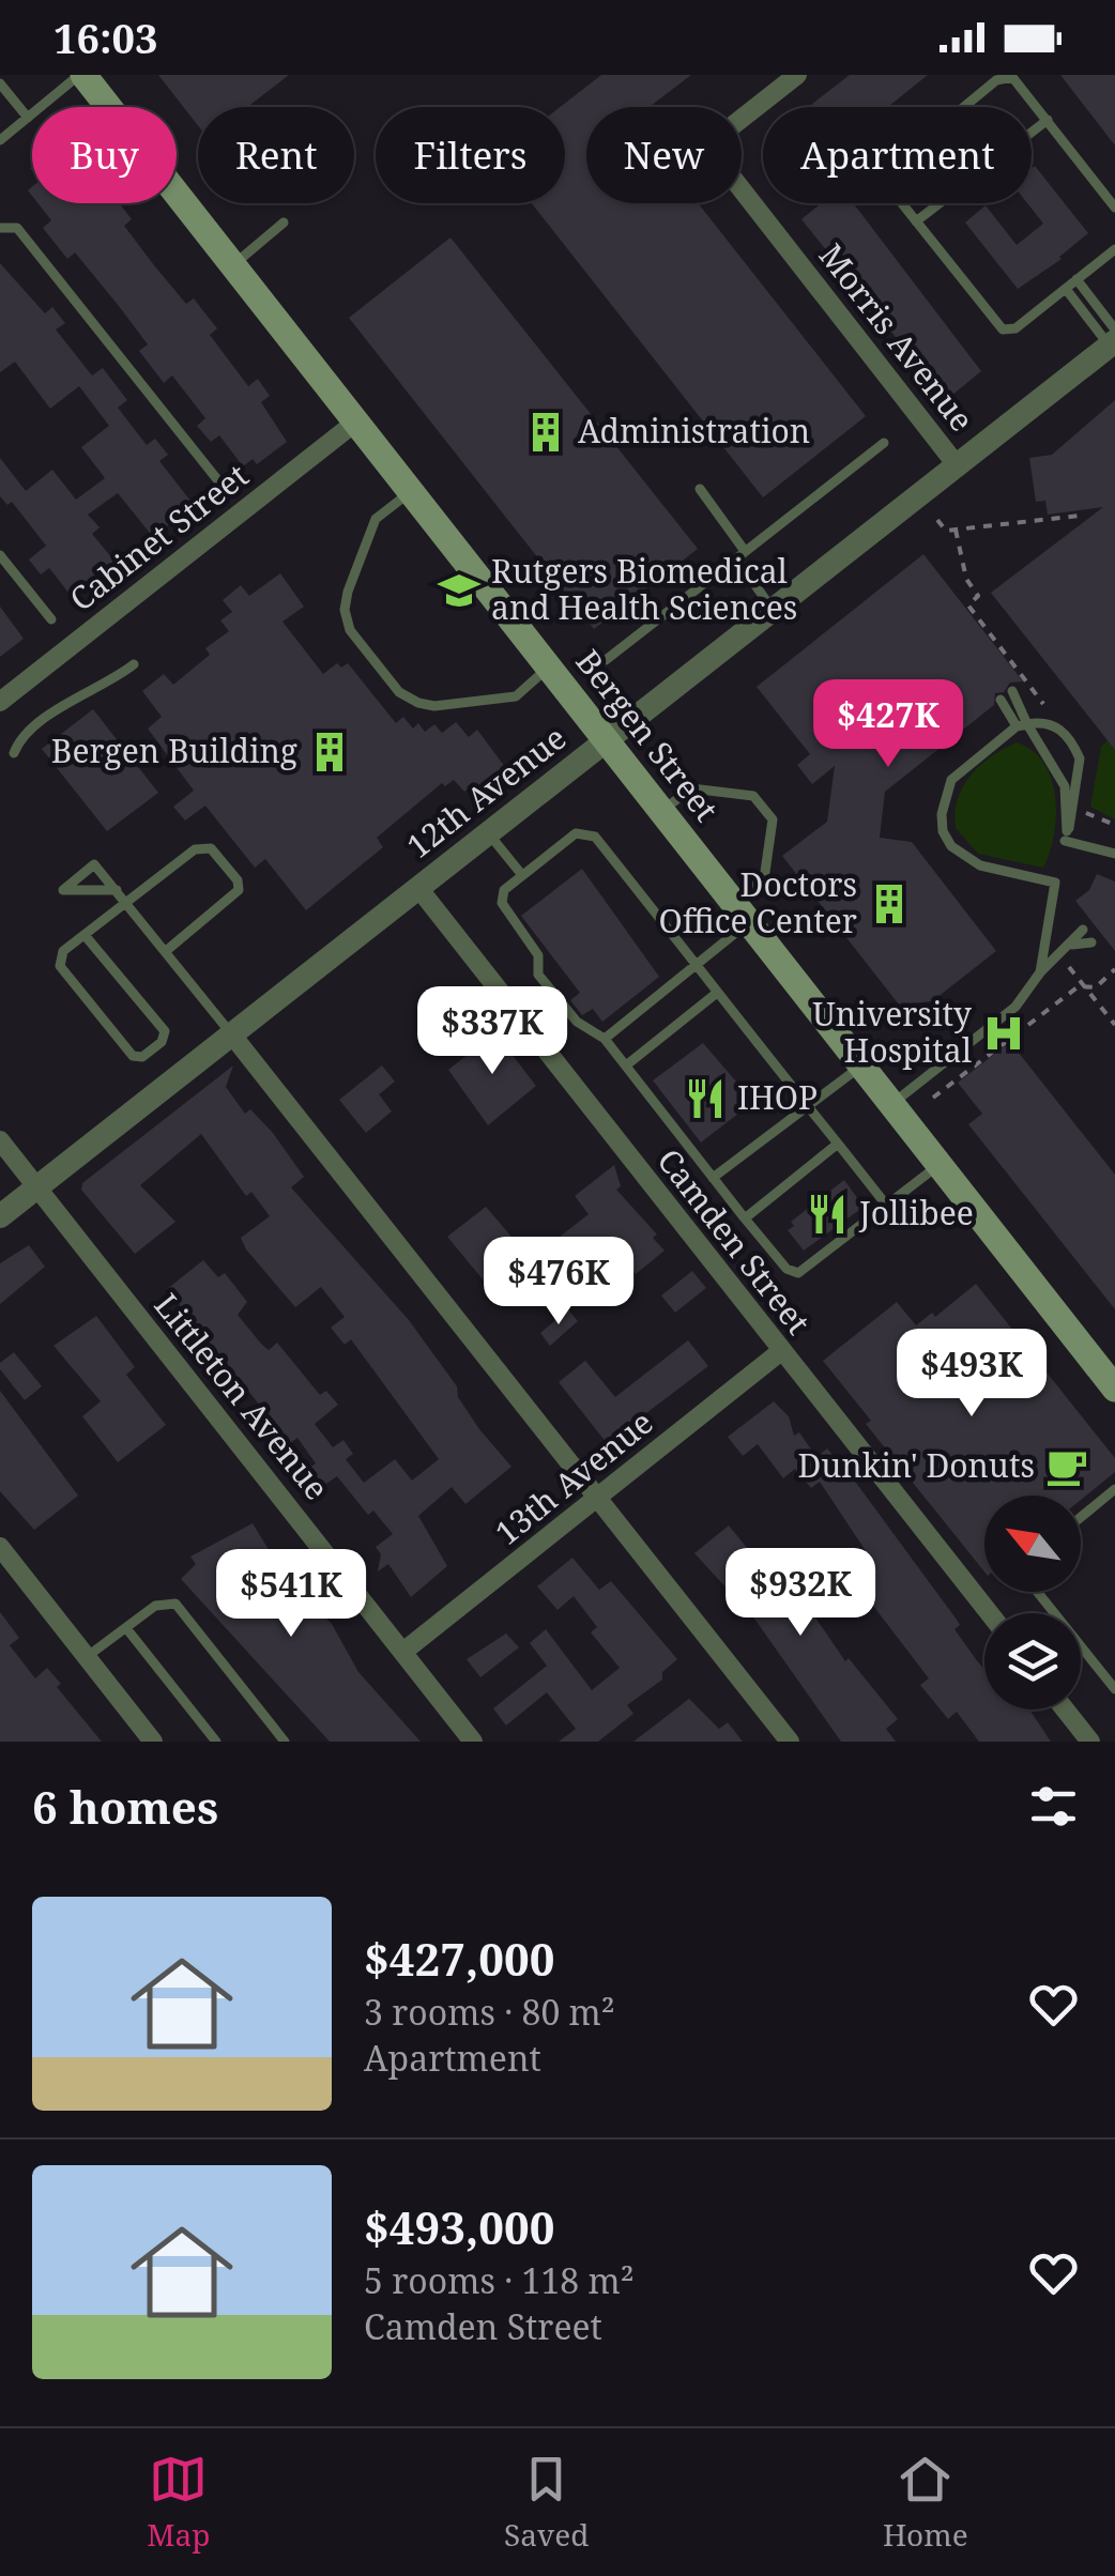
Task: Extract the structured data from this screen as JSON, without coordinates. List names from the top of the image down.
{
  "streets": {
    "main road": ["Bergen Street"],
    "street": [
      "Morris Avenue",
      "Cabinet Street",
      "12th Avenue",
      "Camden Street",
      "Littleton Avenue",
      "13th Avenue"
    ]
  },
  "crossings": [
    ["Morris Avenue", "12th Avenue"],
    ["Cabinet Street", "Bergen Street"],
    ["Bergen Street", "12th Avenue"],
    ["12th Avenue", "Camden Street"],
    ["12th Avenue", "Littleton Avenue"],
    ["Camden Street", "13th Avenue"],
    ["Littleton Avenue", "13th Avenue"]
  ],
  "places": {
    "building": ["Administration", "Bergen Building", "Doctors Office Center"],
    "school or university": ["Rutgers Biomedical and Health Sciences"],
    "hospital": ["University Hospital"],
    "restaurant": ["IHOP", "Jollibee"],
    "cafe": ["Dunkin' Donuts"]
  },
  "north": "top left",
  "page": {
    "status": "16:03",
    "chip": [
      "Buy",
      "Rent",
      "Filters",
      "New",
      "Apartment"
    ],
    "price": [
      "$427K",
      "$337K",
      "$476K",
      "$493K",
      "$932K",
      "$541K"
    ],
    "heading": "6 homes",
    "list": [
      {
        "name": "$427,000",
        "note": "3 rooms · 80 m² · Apartment"
      },
      {
        "name": "$493,000",
        "note": "5 rooms · 118 m² · Camden Street"
      }
    ],
    "tabs": ["Map", "Saved", "Home"]
  }
}
